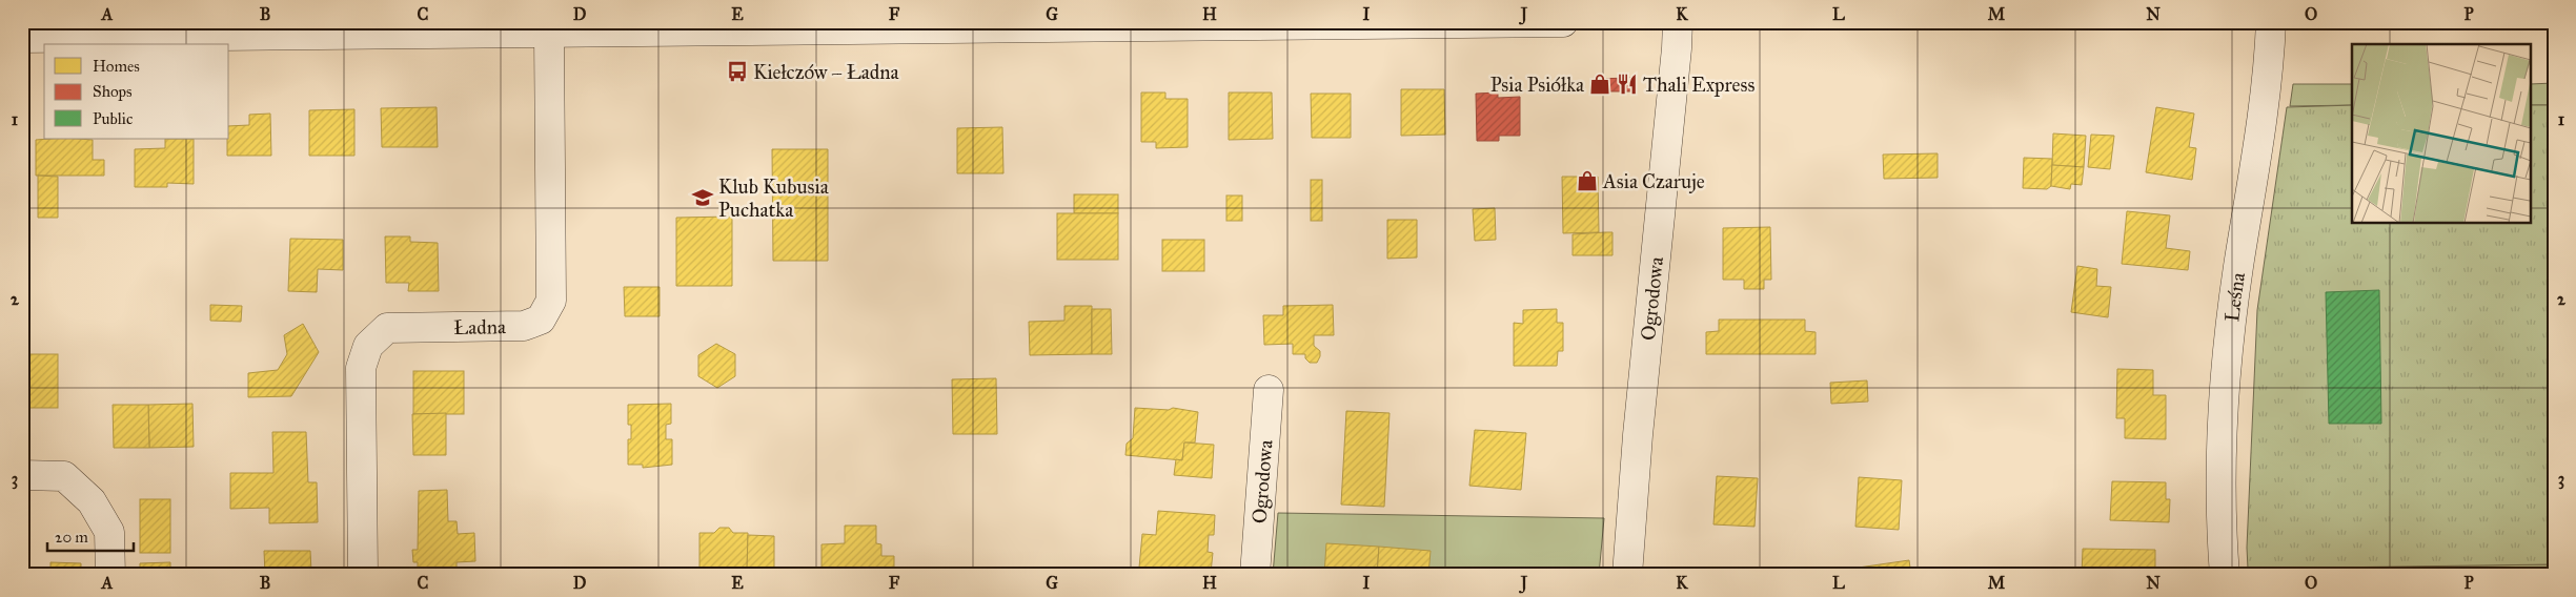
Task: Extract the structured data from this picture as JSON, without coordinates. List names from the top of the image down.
{
  "streets": {
    "street": ["Leśna", "Ogrodowa", "Ładna"]
  },
  "places": {
    "bus stop": ["Kiełczów – Ładna"],
    "shop": ["Psia Psiółka", "Asia Czaruje"],
    "restaurant": ["Thali Express"],
    "school or university": ["Klub Kubusia Puchatka"]
  },
  "legend": ["Homes", "Shops", "Public"],
  "scale_bar": "20 m",
  "grid": {
    "columns": [
      "A",
      "B",
      "C",
      "D",
      "E",
      "F",
      "G",
      "H",
      "I",
      "J",
      "K",
      "L",
      "M",
      "N",
      "O",
      "P"
    ],
    "rows": ["1", "2", "3"]
  }
}
